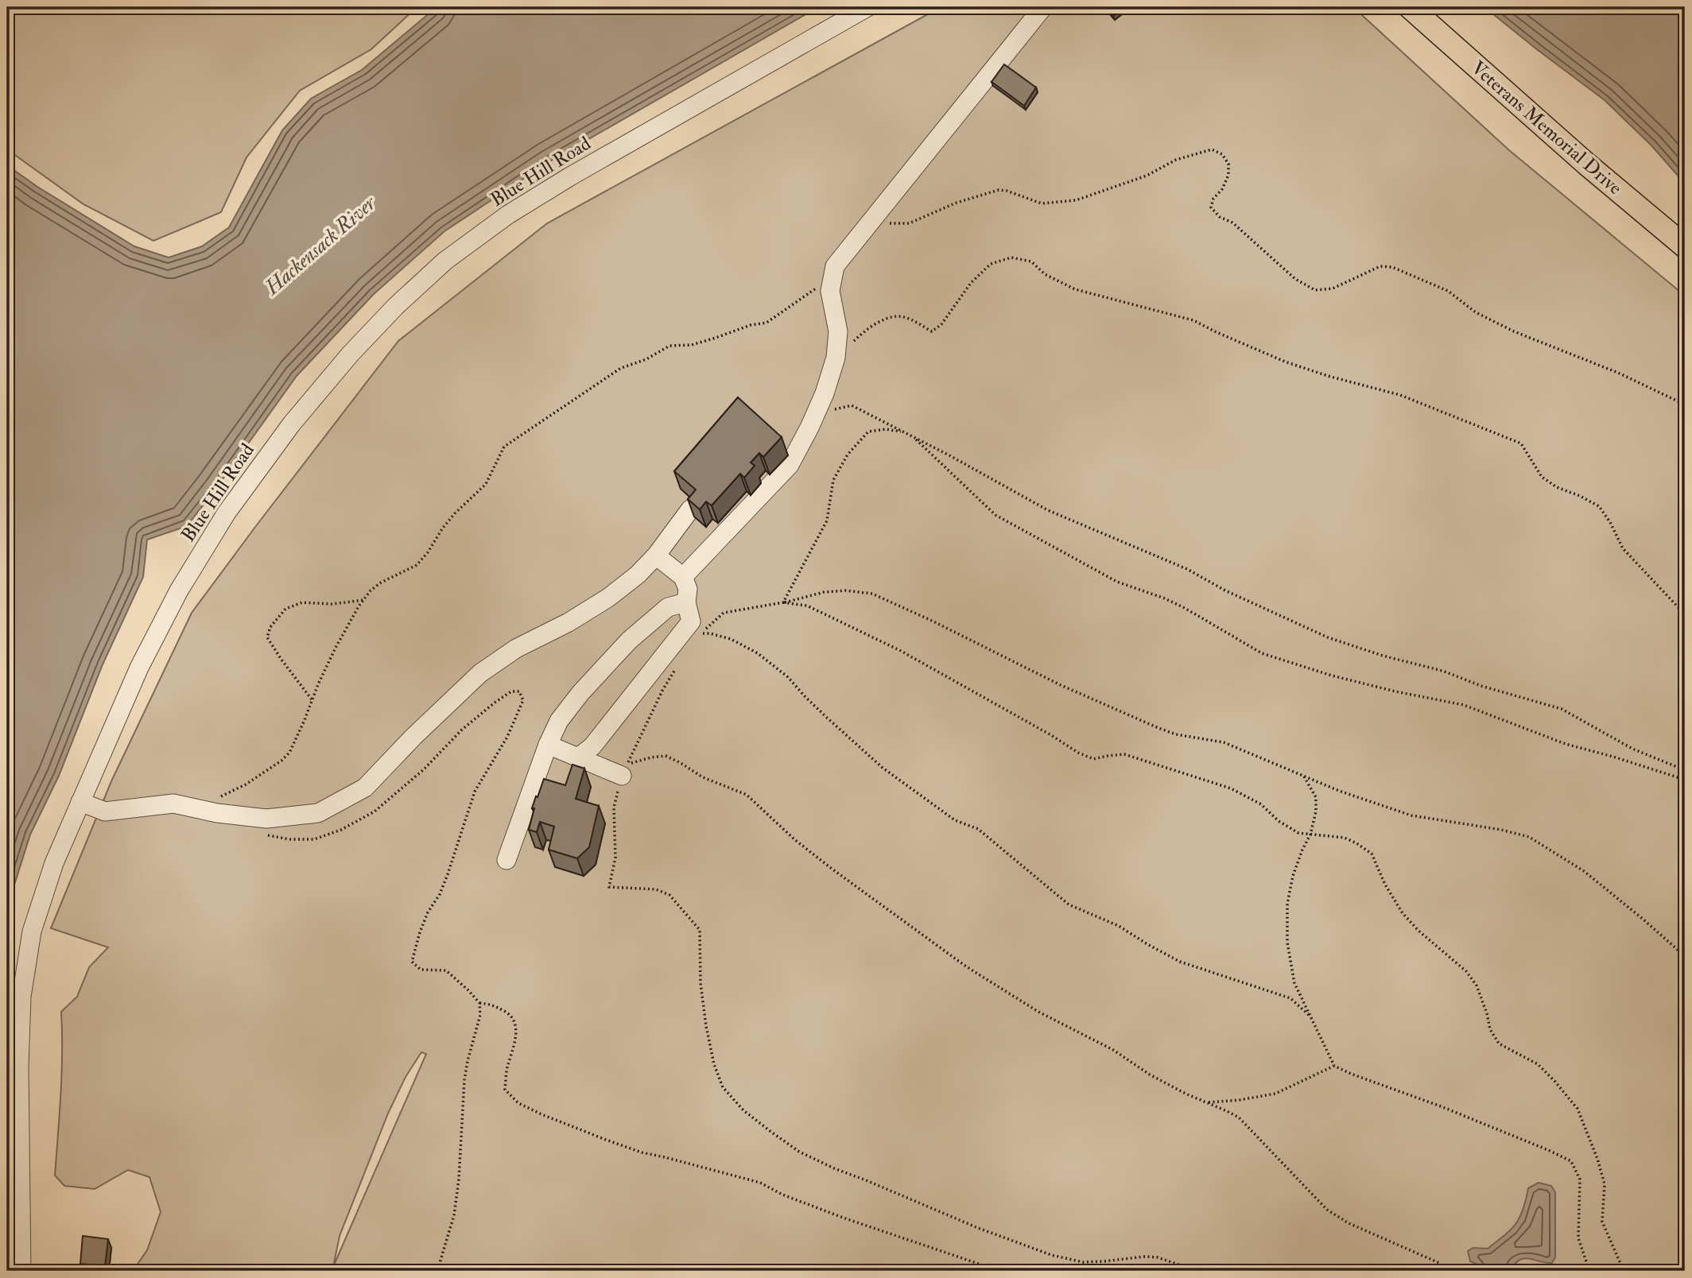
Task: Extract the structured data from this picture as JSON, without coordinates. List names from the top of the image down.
{
  "streets": {
    "main road": ["Veterans Memorial Drive"],
    "street": ["Blue Hill Road"]
  },
  "water": ["Hackensack River"]
}
